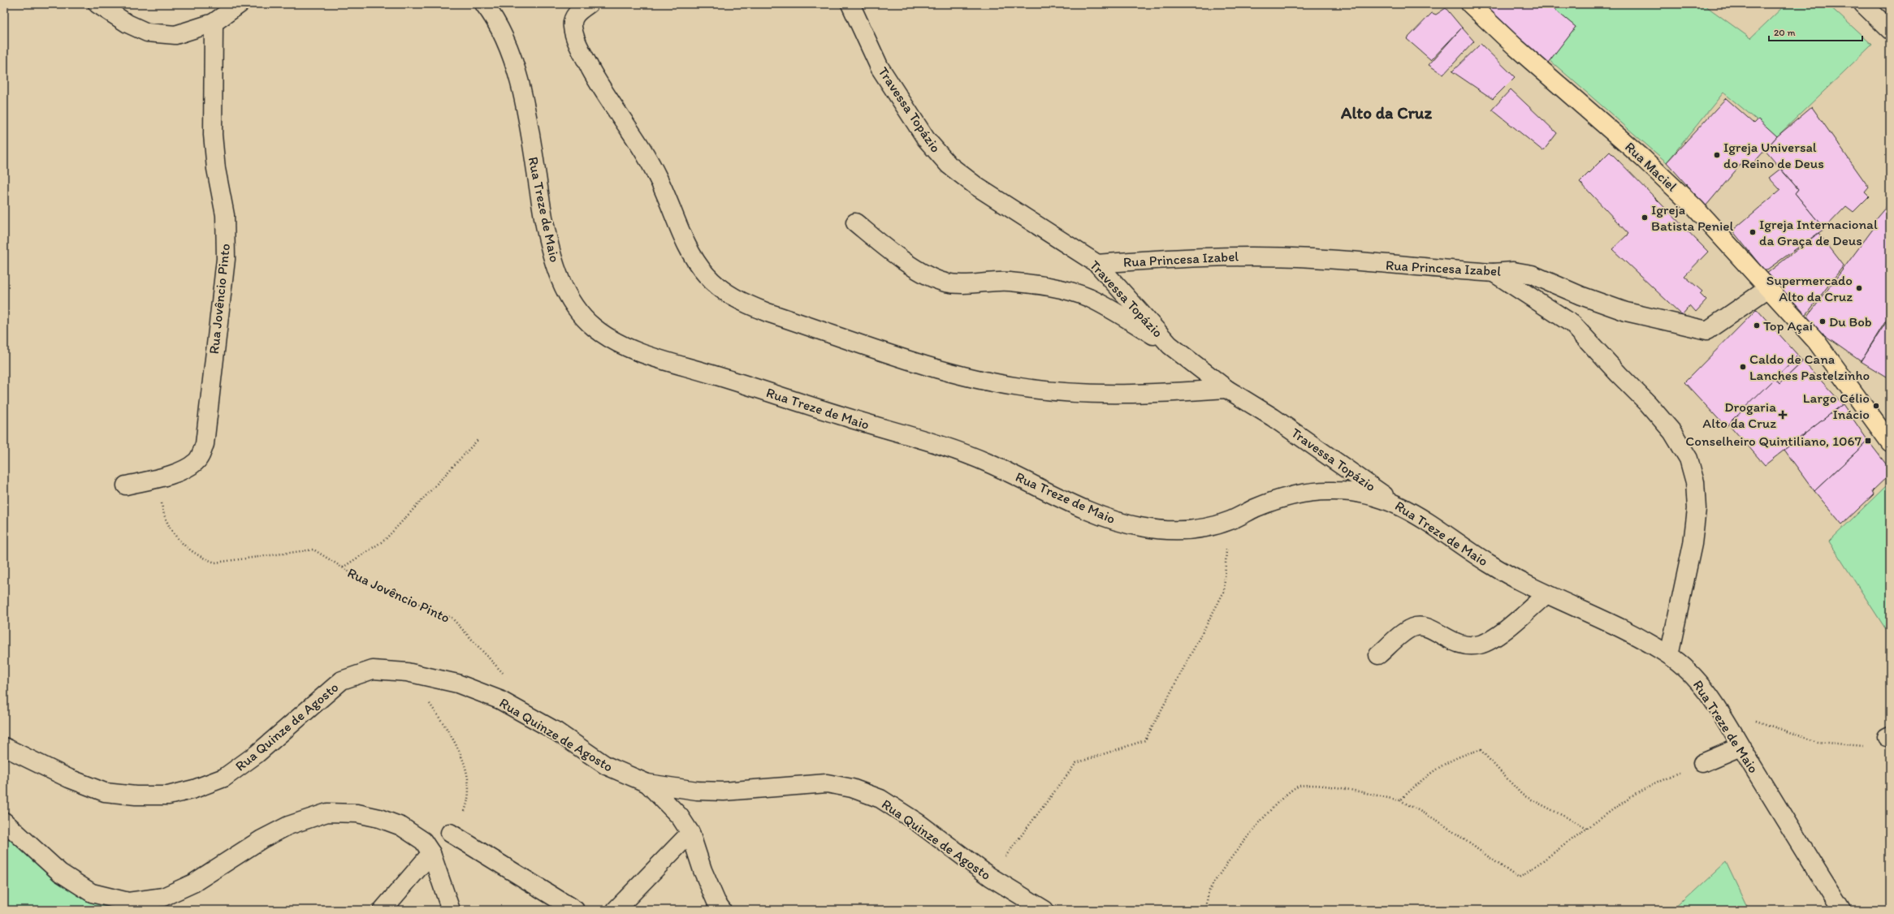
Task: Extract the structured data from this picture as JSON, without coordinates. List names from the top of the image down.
{
  "streets": {
    "main road": ["Rua Maciel"],
    "street": [
      "Travessa Topázio",
      "Rua Treze de Maio",
      "Rua Princesa Izabel",
      "Rua Jovêncio Pinto",
      "Rua Quinze de Agosto"
    ]
  },
  "crossings": [
    ["Travessa Topázio", "Rua Treze de Maio"],
    ["Travessa Topázio", "Rua Princesa Izabel"],
    ["Rua Maciel", "Rua Princesa Izabel"]
  ],
  "districts": ["Alto da Cruz"],
  "places": {
    "other": [
      "Igreja Universal do Reino de Deus",
      "Igreja Batista Peniel",
      "Igreja Internacional da Graça de Deus",
      "Supermercado Alto da Cruz",
      "Du Bob",
      "Top Açaí",
      "Caldo de Cana Lanches Pastelzinho",
      "Largo Célio Inácio"
    ],
    "health": ["Drogaria Alto da Cruz"],
    "transit": ["Conselheiro Quintiliano, 1067"]
  },
  "scale_bar": "20 m"
}
